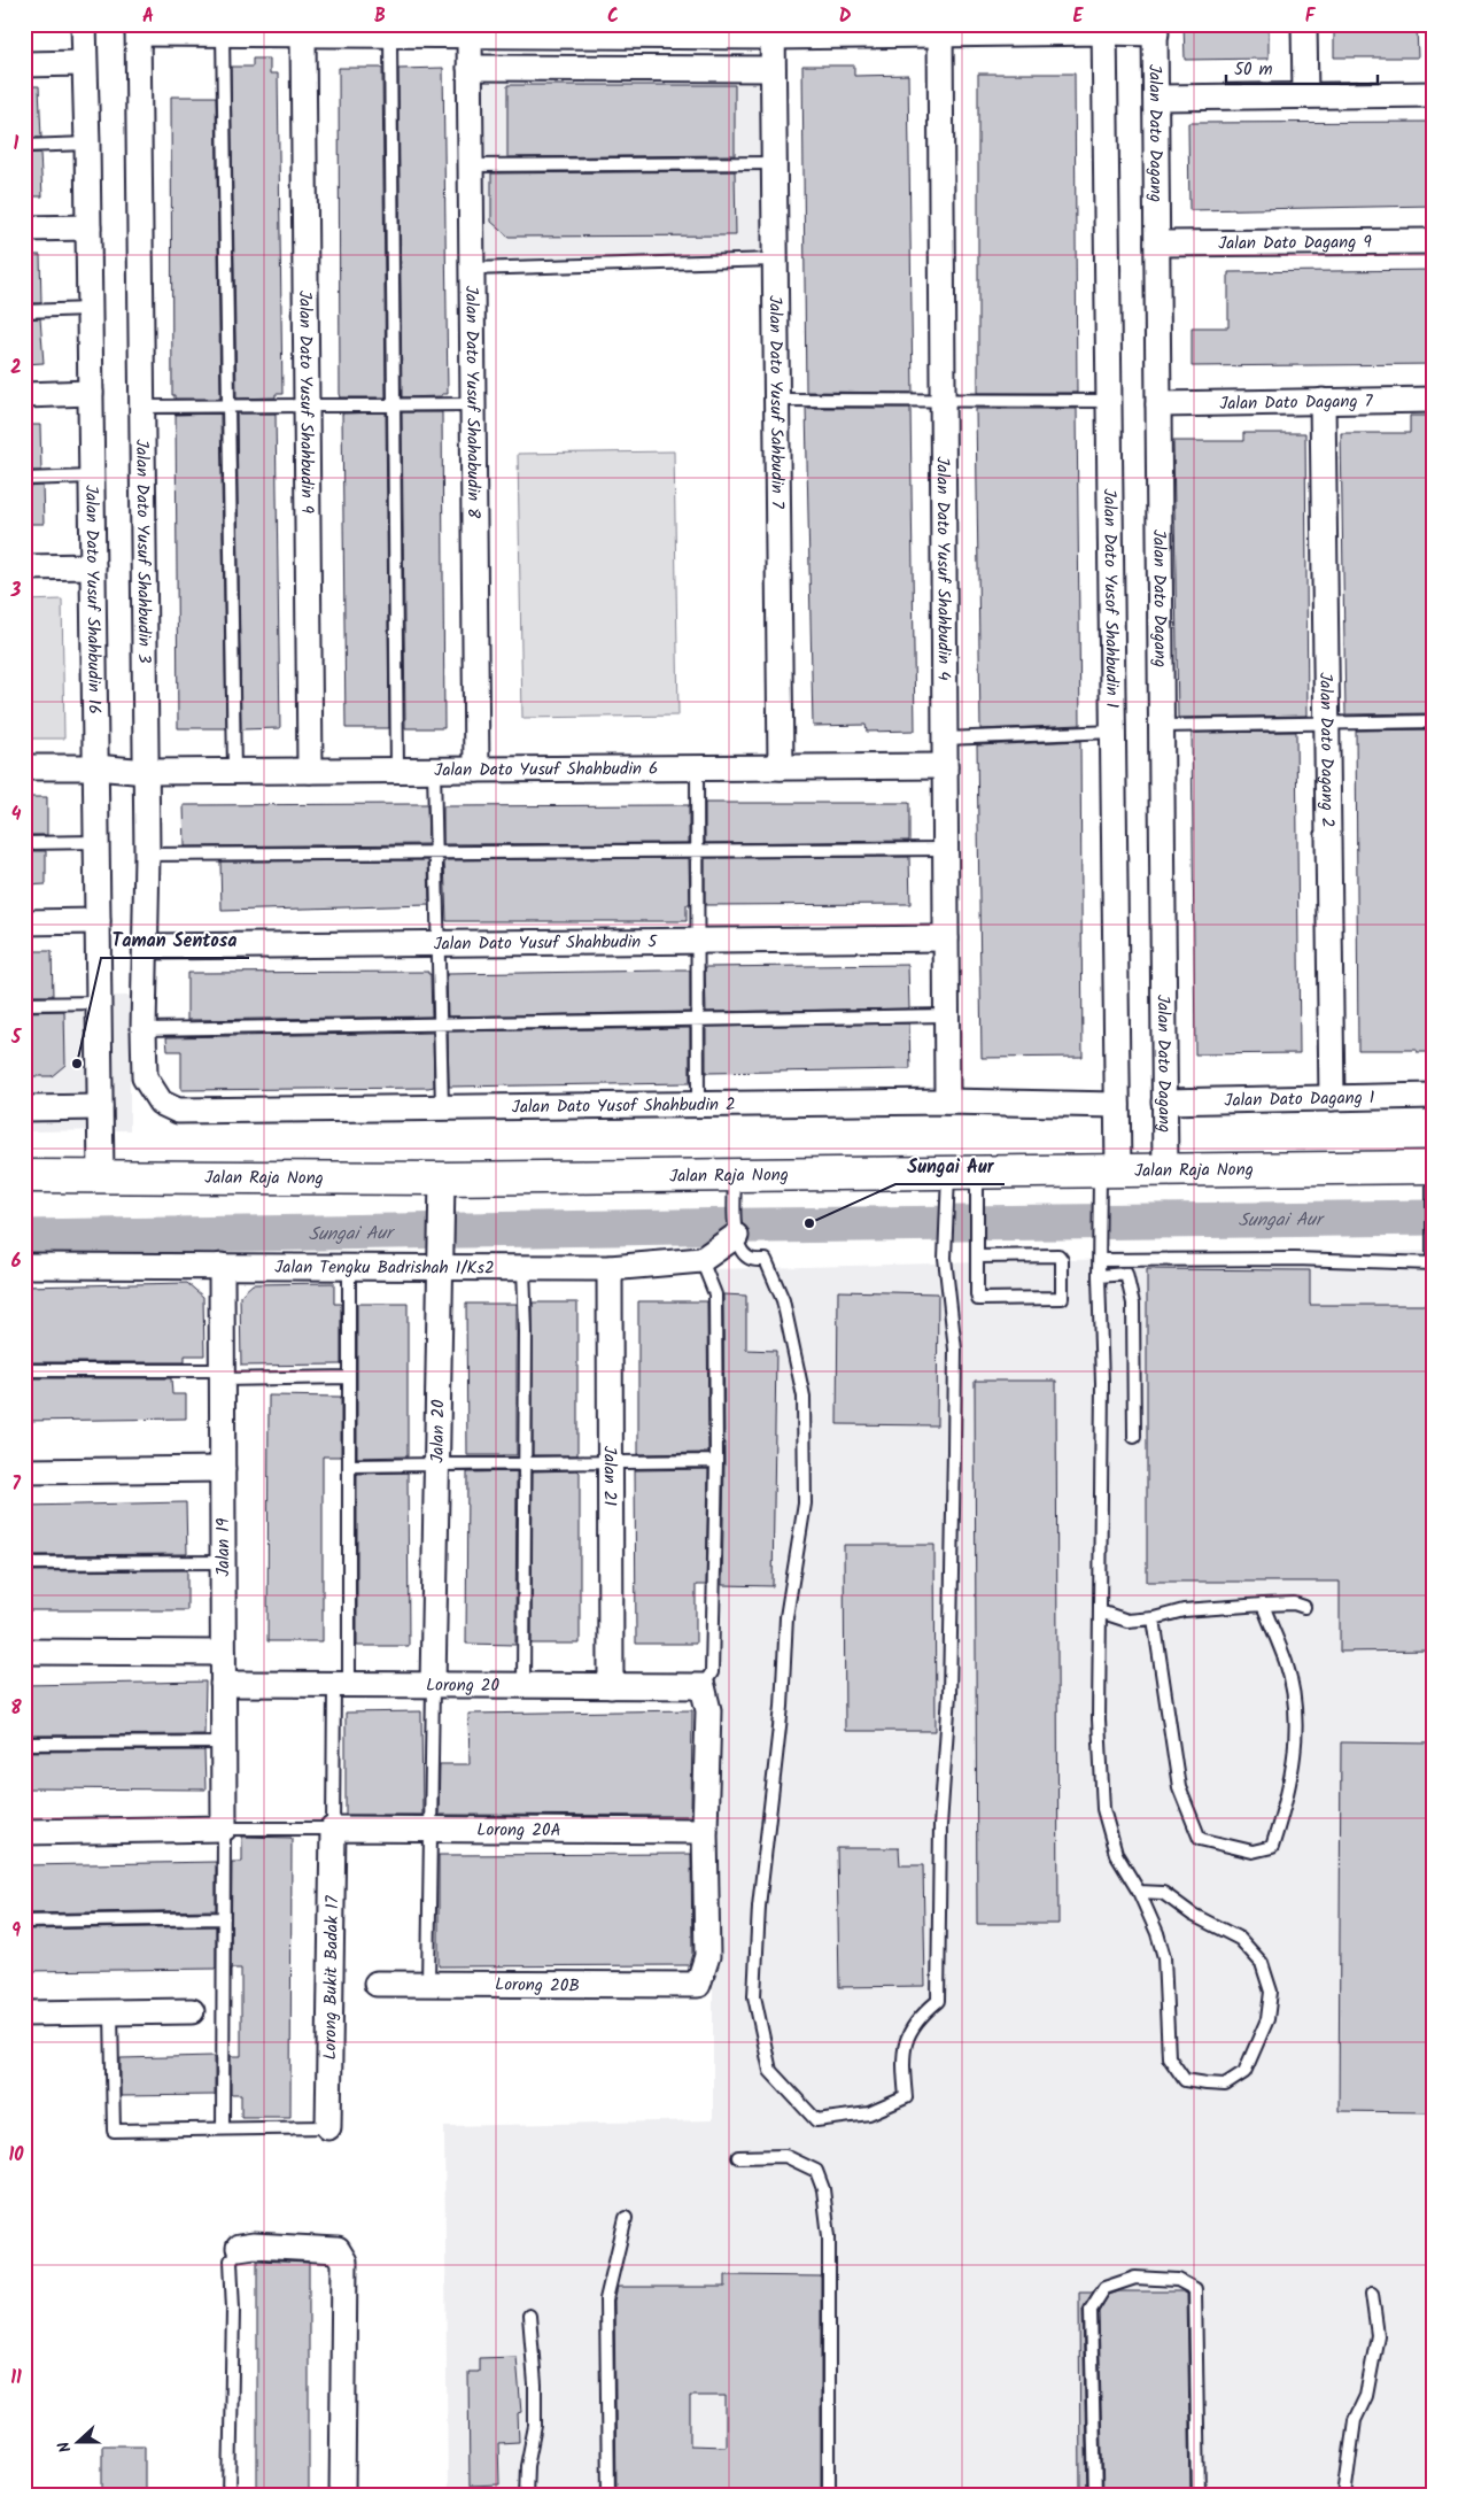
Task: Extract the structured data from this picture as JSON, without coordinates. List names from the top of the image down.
{
  "streets": {
    "main road": ["Jalan Raja Nong"],
    "street": [
      "Jalan Dato Dagang",
      "Jalan Dato Dagang 9",
      "Jalan Dato Dagang 7",
      "Jalan Dato Yusuf Shahbudin 9",
      "Jalan Dato Yusuf Shahabudin 8",
      "Jalan Dato Yusuf Sahbudin 7",
      "Jalan Dato Yusuf Shahbudin 3",
      "Jalan Dato Yusuf Shahbudin 4",
      "Jalan Dato Yusof Shahbudin 1",
      "Jalan Dato Yusuf Shahbudin 16",
      "Jalan Dato Dagang 2",
      "Jalan Dato Yusuf Shahbudin 6",
      "Jalan Dato Yusuf Shahbudin 5",
      "Jalan Dato Dagang 1",
      "Jalan Dato Yusof Shahbudin 2",
      "Jalan Tengku Badrishah 1/Ks2",
      "Jalan 20",
      "Jalan 21",
      "Jalan 19",
      "Lorong 20",
      "Lorong 20A",
      "Lorong Bukit Badak 17",
      "Lorong 20B"
    ]
  },
  "crossings": [
    ["Jalan Dato Dagang", "Jalan Dato Dagang 9"],
    ["Jalan Dato Dagang", "Jalan Dato Dagang 7"],
    ["Jalan Dato Dagang", "Jalan Dato Dagang 1"],
    ["Jalan Dato Dagang", "Jalan Raja Nong"],
    ["Jalan Dato Dagang 7", "Jalan Dato Dagang 2"],
    ["Jalan Dato Yusuf Shahbudin 9", "Jalan Dato Yusuf Shahbudin 6"],
    ["Jalan Dato Yusuf Shahabudin 8", "Jalan Dato Yusuf Shahbudin 6"],
    ["Jalan Dato Yusuf Sahbudin 7", "Jalan Dato Yusuf Shahbudin 6"],
    ["Jalan Dato Yusuf Shahbudin 3", "Jalan Dato Yusuf Shahbudin 6"],
    ["Jalan Dato Yusuf Shahbudin 3", "Jalan Dato Yusuf Shahbudin 5"],
    ["Jalan Dato Yusuf Shahbudin 3", "Jalan Dato Yusof Shahbudin 2"],
    ["Jalan Dato Yusuf Shahbudin 4", "Jalan Dato Yusuf Shahbudin 6"],
    ["Jalan Dato Yusuf Shahbudin 4", "Jalan Dato Yusuf Shahbudin 5"],
    ["Jalan Dato Yusuf Shahbudin 4", "Jalan Dato Yusof Shahbudin 2"],
    ["Jalan Dato Yusof Shahbudin 1", "Jalan Dato Yusof Shahbudin 2"],
    ["Jalan Dato Yusof Shahbudin 1", "Jalan Raja Nong"],
    ["Jalan Dato Yusuf Shahbudin 16", "Jalan Dato Yusuf Shahbudin 6"],
    ["Jalan Dato Yusuf Shahbudin 16", "Jalan Raja Nong"],
    ["Jalan Dato Dagang 2", "Jalan Dato Dagang 1"],
    ["Jalan Raja Nong", "Jalan 20"],
    ["Jalan Tengku Badrishah 1/Ks2", "Jalan 20"],
    ["Jalan Tengku Badrishah 1/Ks2", "Jalan 21"],
    ["Jalan Tengku Badrishah 1/Ks2", "Jalan 19"],
    ["Jalan 20", "Lorong 20"],
    ["Jalan 21", "Lorong 20"],
    ["Jalan 19", "Lorong 20"],
    ["Lorong 20A", "Lorong Bukit Badak 17"],
    ["Lorong 20A", "Lorong 20B"]
  ],
  "water": ["Sungai Aur"],
  "places": ["Taman Sentosa", "Sungai Aur"],
  "scale_bar": "50 m",
  "north": "left",
  "grid": {
    "columns": [
      "A",
      "B",
      "C",
      "D",
      "E",
      "F"
    ],
    "rows": [
      "1",
      "2",
      "3",
      "4",
      "5",
      "6",
      "7",
      "8",
      "9",
      "10",
      "11"
    ]
  }
}
